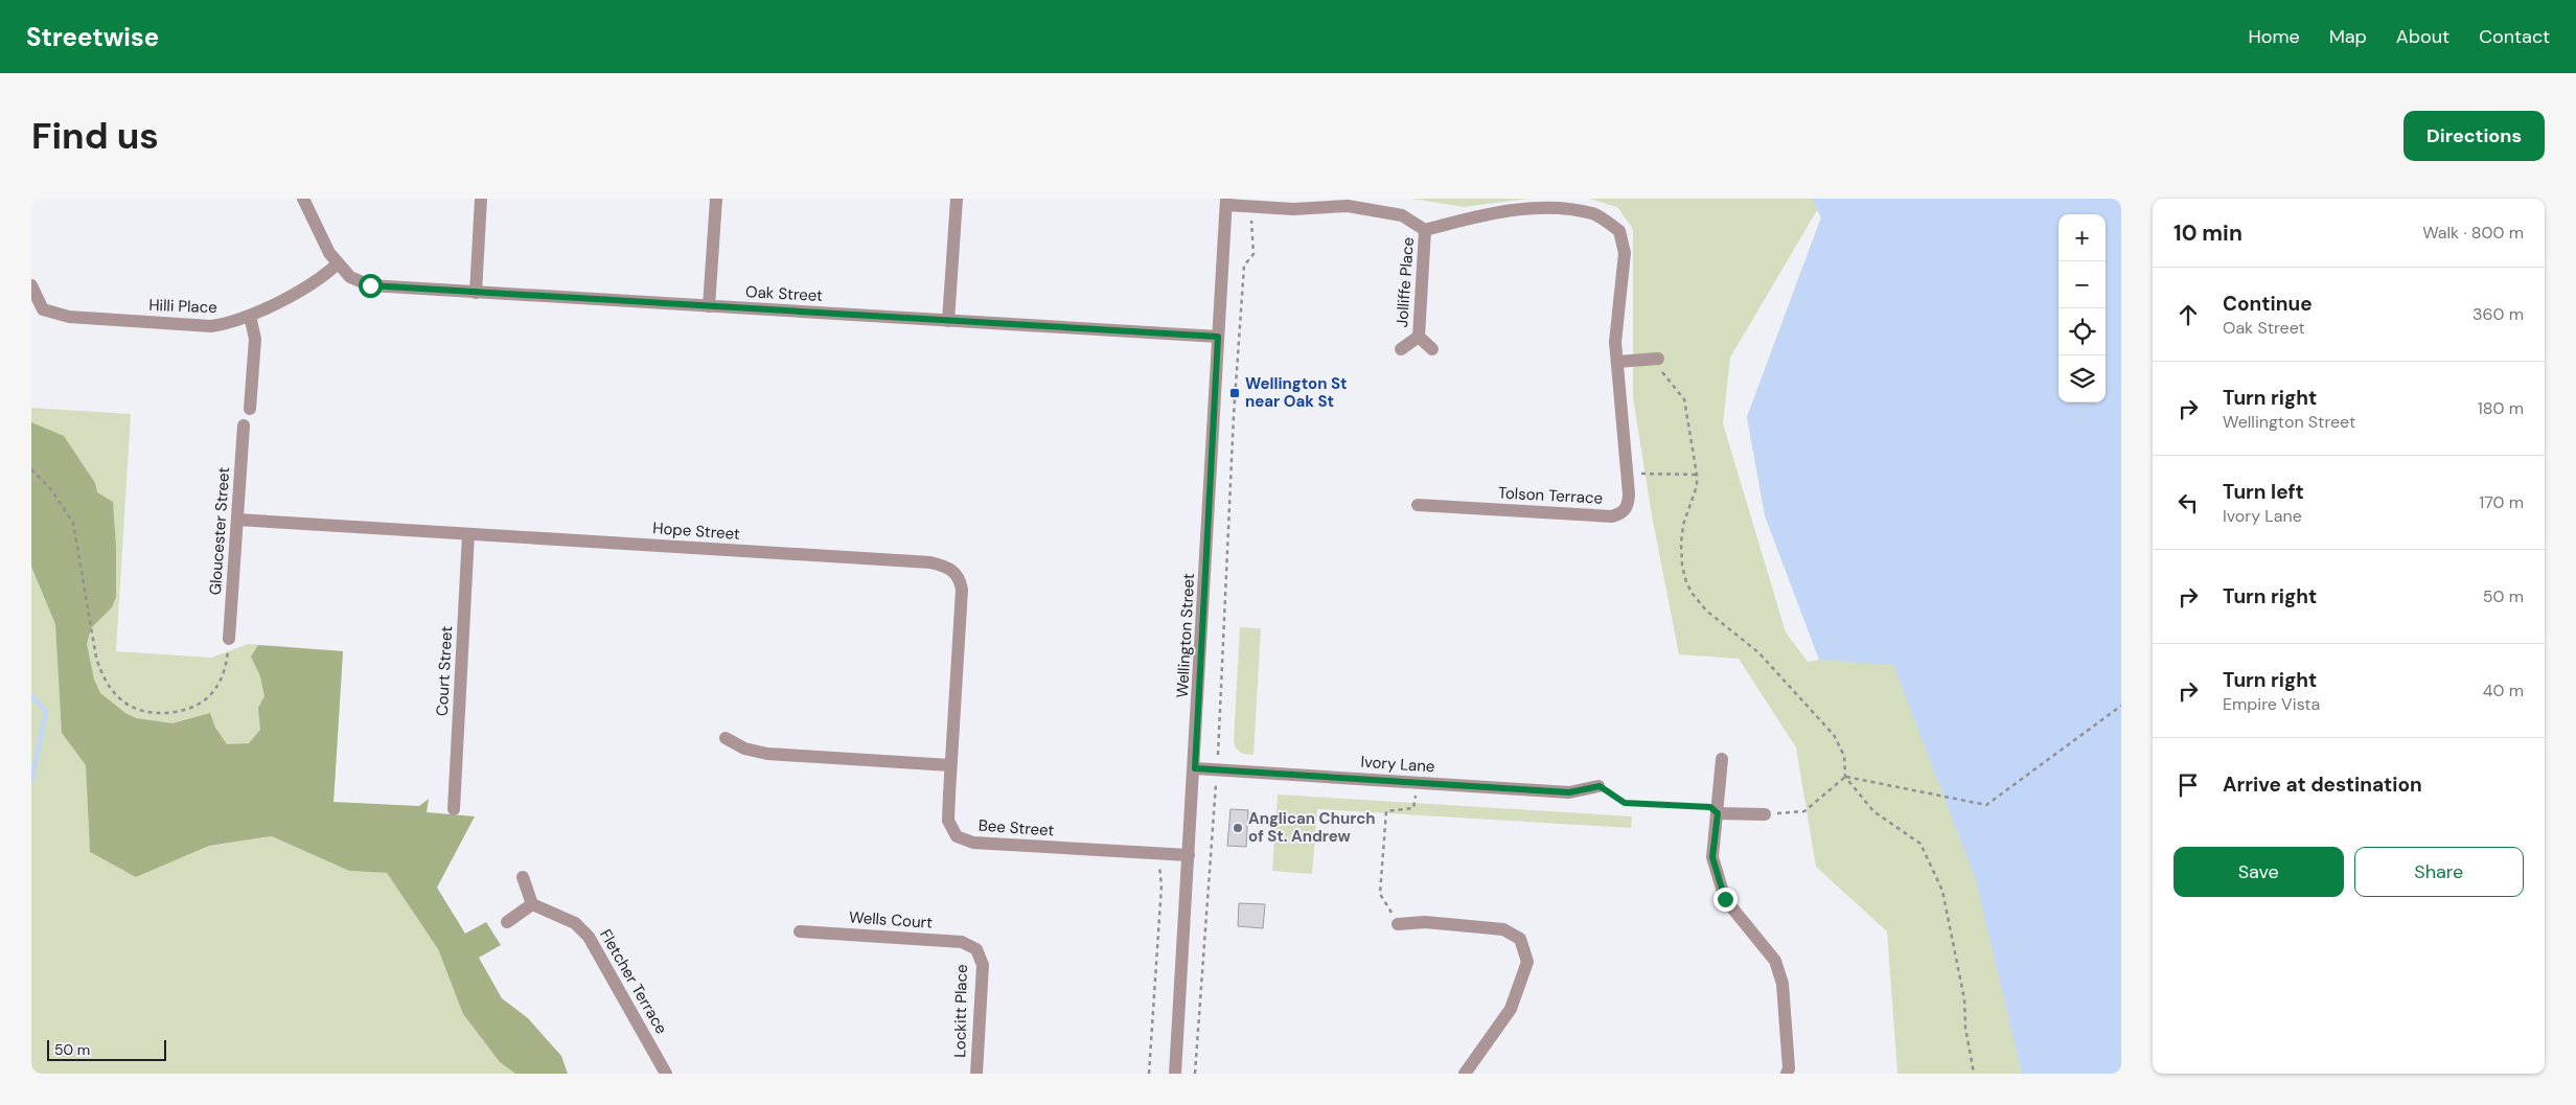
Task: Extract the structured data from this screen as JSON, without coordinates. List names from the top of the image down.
{
  "streets": {
    "street": [
      "Jolliffe Place",
      "Oak Street",
      "Hilli Place",
      "Tolson Terrace",
      "Gloucester Street",
      "Hope Street",
      "Wellington Street",
      "Court Street",
      "Ivory Lane",
      "Bee Street",
      "Wells Court",
      "Fletcher Terrace",
      "Lockitt Place"
    ]
  },
  "crossings": [
    ["Jolliffe Place", "Tolson Terrace"],
    ["Oak Street", "Hilli Place"],
    ["Oak Street", "Wellington Street"],
    ["Gloucester Street", "Hope Street"],
    ["Hope Street", "Court Street"],
    ["Hope Street", "Bee Street"],
    ["Wellington Street", "Ivory Lane"],
    ["Wellington Street", "Bee Street"],
    ["Wells Court", "Lockitt Place"]
  ],
  "places": {
    "transit": ["Wellington St near Oak St"],
    "other": ["Anglican Church of St. Andrew"]
  },
  "scale_bar": "50 m",
  "page": {
    "header": "Streetwise",
    "nav": [
      "Home",
      "Map",
      "About",
      "Contact"
    ],
    "buttons": [
      "Directions",
      ["Save", "Share"]
    ],
    "title": "Find us",
    "heading": ["10 min", "Walk · 800 m"],
    "map_buttons": ["+", "−"],
    "list": [
      ["Continue", "Oak Street", "360 m"],
      ["Turn right", "Wellington Street", "180 m"],
      ["Turn left", "Ivory Lane", "170 m"],
      ["Turn right", "50 m"],
      ["Turn right", "Empire Vista", "40 m"],
      "Arrive at destination"
    ],
    "scale": "50 m"
  }
}
